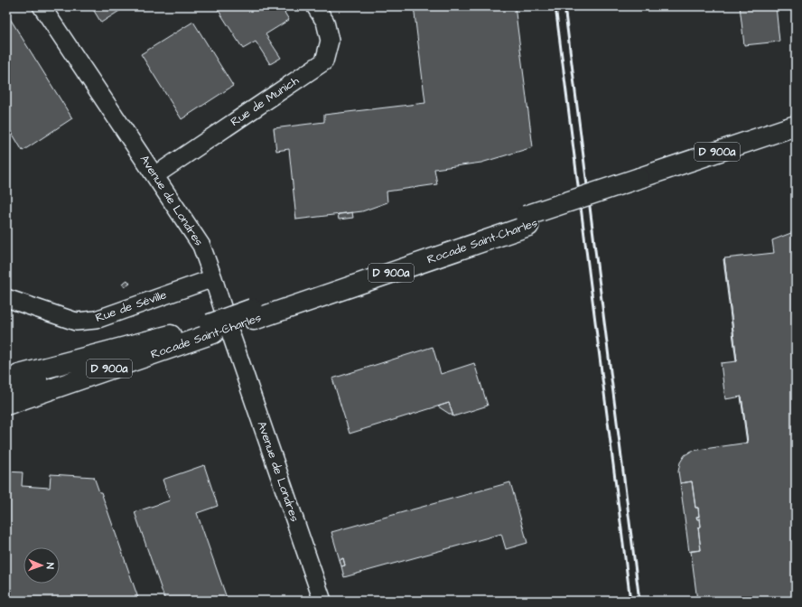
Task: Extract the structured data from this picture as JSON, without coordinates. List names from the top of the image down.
{
  "streets": {
    "main road": ["D 900a", "Rocade Saint-Charles"],
    "street": ["Rue de Munich", "Avenue de Londres", "Rue de Séville"]
  },
  "crossings": [
    ["Rue de Munich", "Avenue de Londres"],
    ["Avenue de Londres", "Rue de Séville"]
  ],
  "north": "right"
}
